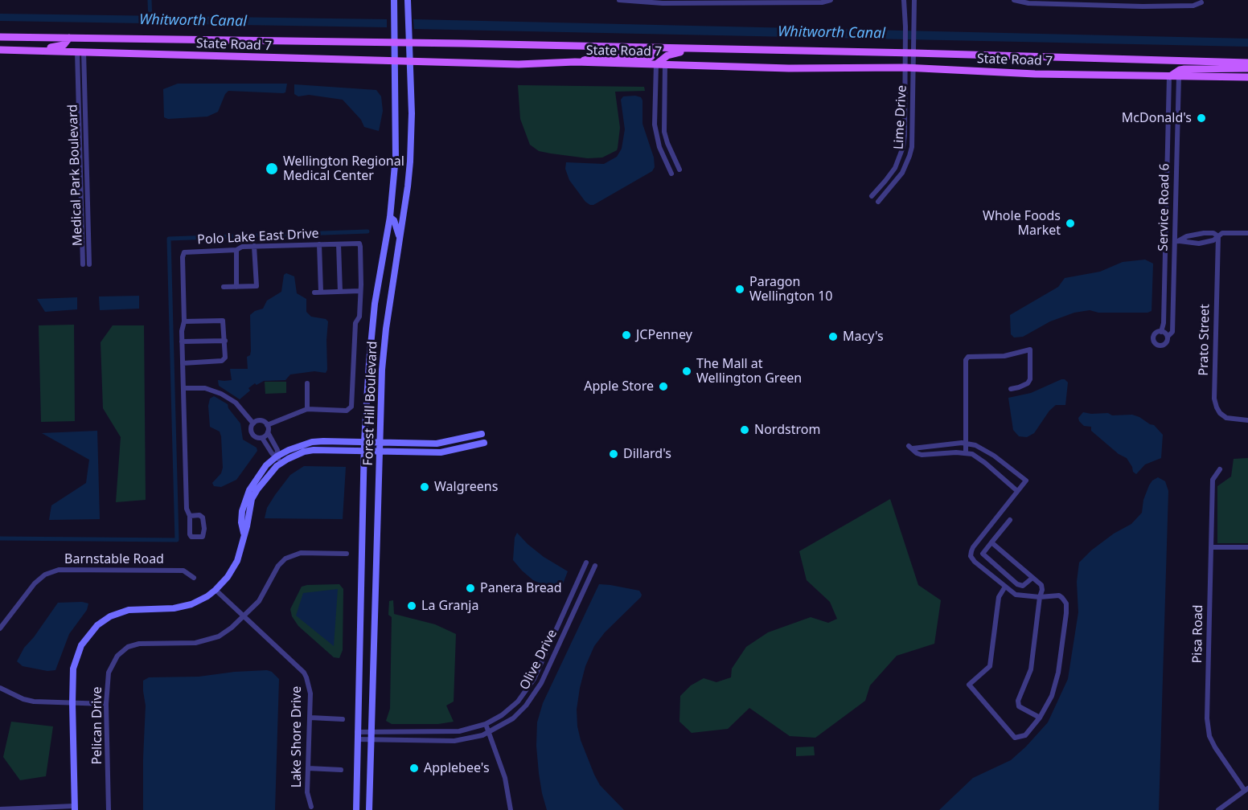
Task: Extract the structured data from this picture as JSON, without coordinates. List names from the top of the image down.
{
  "streets": {
    "main road": ["State Road 7", "Forest Hill Boulevard"],
    "street": [
      "Lime Drive",
      "Medical Park Boulevard",
      "Service Road 6",
      "Polo Lake East Drive",
      "Prato Street",
      "Barnstable Road",
      "Pisa Road",
      "Olive Drive",
      "Pelican Drive",
      "Lake Shore Drive"
    ]
  },
  "crossings": [
    ["State Road 7", "Lime Drive"],
    ["State Road 7", "Medical Park Boulevard"],
    ["State Road 7", "Service Road 6"],
    ["State Road 7", "Forest Hill Boulevard"],
    ["Forest Hill Boulevard", "Olive Drive"],
    ["Pelican Drive", "Lake Shore Drive"]
  ],
  "water": ["Whitworth Canal"],
  "places": [
    "McDonald's",
    "Wellington Regional Medical Center",
    "Whole Foods Market",
    "Paragon Wellington 10",
    "JCPenney",
    "Macy's",
    "The Mall at Wellington Green",
    "Apple Store",
    "Nordstrom",
    "Dillard's",
    "Walgreens",
    "Panera Bread",
    "La Granja",
    "Applebee's"
  ]
}
